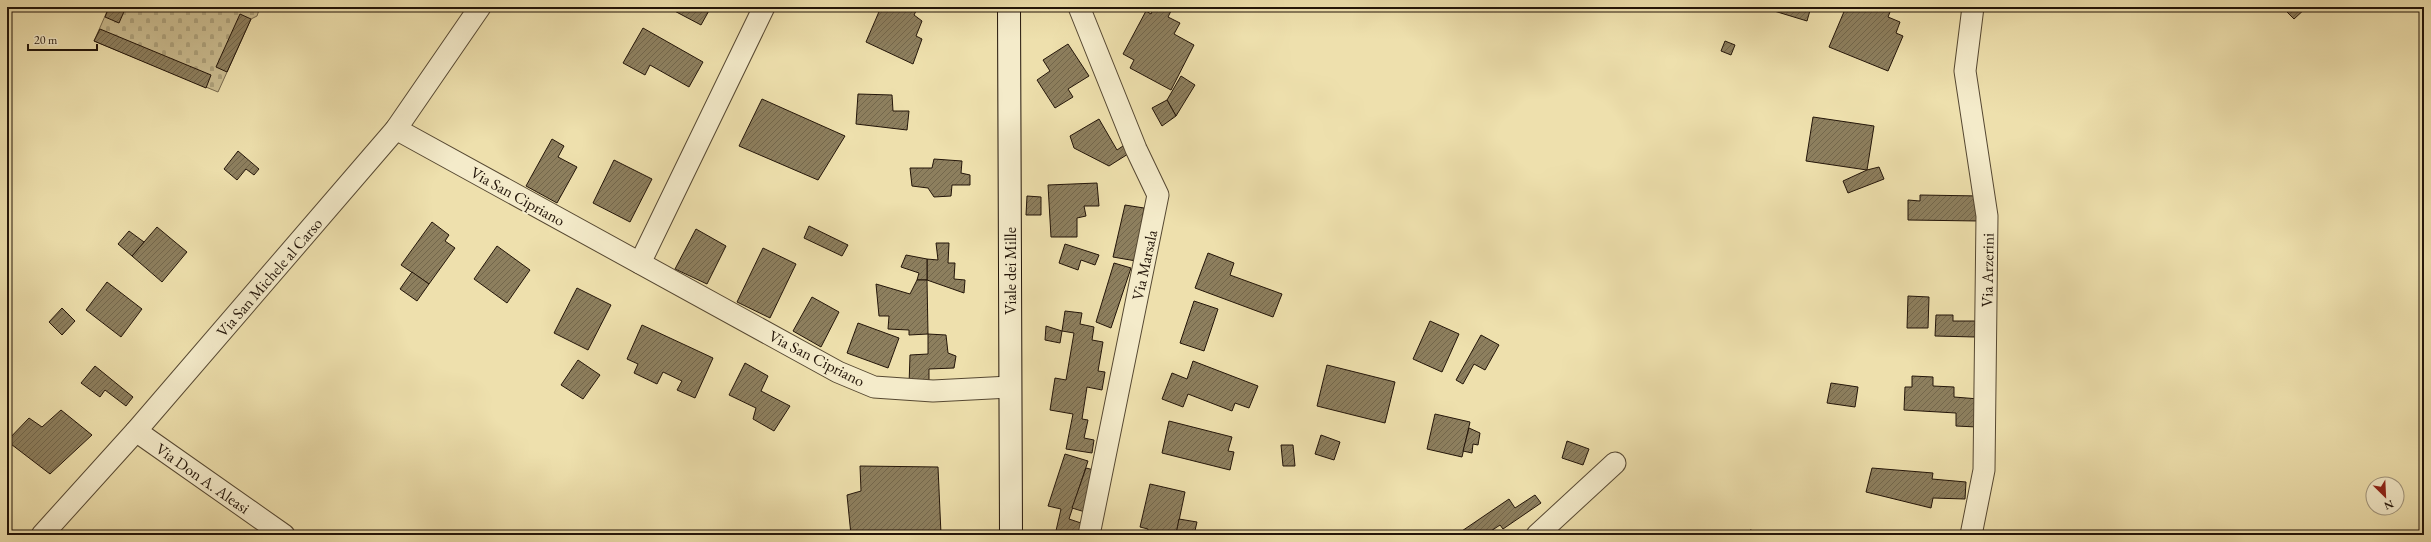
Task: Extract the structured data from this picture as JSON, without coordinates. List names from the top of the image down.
{
  "streets": {
    "main road": ["Viale dei Mille"],
    "street": [
      "Via San Cipriano",
      "Via Marsala",
      "Via Arzerini",
      "Via San Michele al Carso",
      "Via Don A. Aleasi"
    ]
  },
  "crossings": [
    ["Via San Cipriano", "Viale dei Mille"],
    ["Via San Cipriano", "Via San Michele al Carso"],
    ["Via San Michele al Carso", "Via Don A. Aleasi"]
  ],
  "scale_bar": "20 m",
  "north": "bottom right"
}
